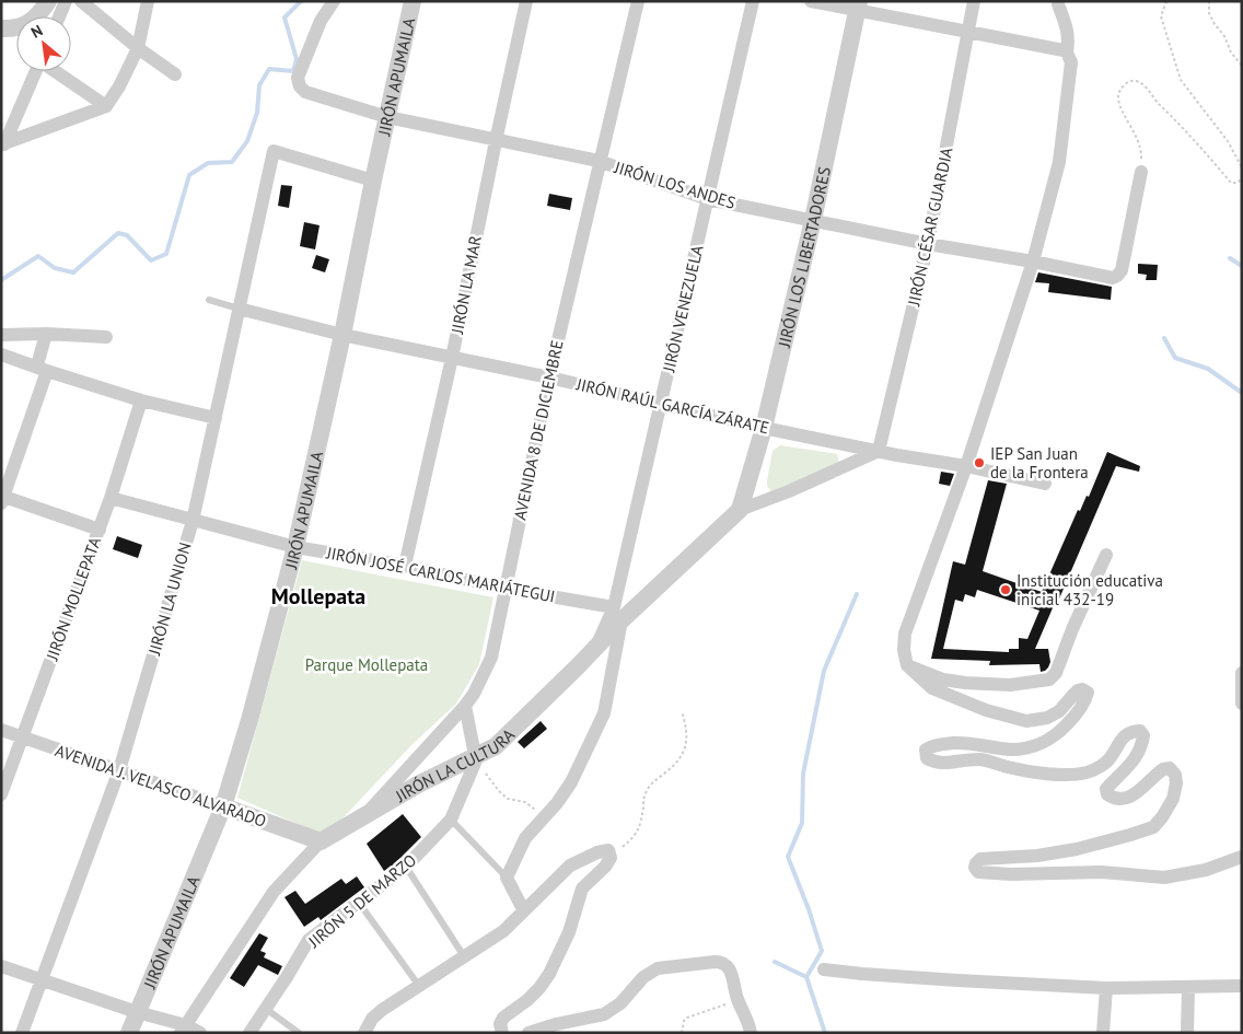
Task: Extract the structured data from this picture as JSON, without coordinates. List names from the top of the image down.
{
  "streets": {
    "street": [
      "JIRÓN APUMAILA",
      "JIRÓN LOS ANDES",
      "JIRÓN CÉSAR GUARDIA",
      "JIRÓN LOS LIBERTADORES",
      "JIRÓN LA MAR",
      "JIRÓN VENEZUELA",
      "JIRÓN RAÚL GARCÍA ZÁRATE",
      "AVENIDA 8 DE DICIEMBRE",
      "JIRÓN JOSÉ CARLOS MARIÁTEGUI",
      "JIRÓN MOLLEPATA",
      "JIRÓN LA UNION",
      "JIRÓN LA CULTURA",
      "AVENIDA J. VELASCO ALVARADO",
      "JIRÓN 5 DE MARZO"
    ]
  },
  "crossings": [
    ["JIRÓN APUMAILA", "JIRÓN LOS ANDES"],
    ["JIRÓN APUMAILA", "JIRÓN RAÚL GARCÍA ZÁRATE"],
    ["JIRÓN APUMAILA", "JIRÓN JOSÉ CARLOS MARIÁTEGUI"],
    ["JIRÓN APUMAILA", "JIRÓN LA UNION"],
    ["JIRÓN APUMAILA", "AVENIDA J. VELASCO ALVARADO"],
    ["JIRÓN LOS ANDES", "JIRÓN CÉSAR GUARDIA"],
    ["JIRÓN LOS ANDES", "JIRÓN LOS LIBERTADORES"],
    ["JIRÓN LOS ANDES", "JIRÓN LA MAR"],
    ["JIRÓN LOS ANDES", "JIRÓN VENEZUELA"],
    ["JIRÓN LOS ANDES", "AVENIDA 8 DE DICIEMBRE"],
    ["JIRÓN CÉSAR GUARDIA", "JIRÓN RAÚL GARCÍA ZÁRATE"],
    ["JIRÓN LOS LIBERTADORES", "JIRÓN RAÚL GARCÍA ZÁRATE"],
    ["JIRÓN LOS LIBERTADORES", "JIRÓN LA CULTURA"],
    ["JIRÓN LA MAR", "JIRÓN RAÚL GARCÍA ZÁRATE"],
    ["JIRÓN LA MAR", "JIRÓN JOSÉ CARLOS MARIÁTEGUI"],
    ["JIRÓN VENEZUELA", "JIRÓN RAÚL GARCÍA ZÁRATE"],
    ["JIRÓN VENEZUELA", "JIRÓN JOSÉ CARLOS MARIÁTEGUI"],
    ["JIRÓN VENEZUELA", "JIRÓN LA CULTURA"],
    ["JIRÓN RAÚL GARCÍA ZÁRATE", "AVENIDA 8 DE DICIEMBRE"],
    ["JIRÓN RAÚL GARCÍA ZÁRATE", "JIRÓN LA UNION"],
    ["AVENIDA 8 DE DICIEMBRE", "JIRÓN JOSÉ CARLOS MARIÁTEGUI"],
    ["AVENIDA 8 DE DICIEMBRE", "JIRÓN LA CULTURA"],
    ["JIRÓN JOSÉ CARLOS MARIÁTEGUI", "JIRÓN MOLLEPATA"],
    ["JIRÓN JOSÉ CARLOS MARIÁTEGUI", "JIRÓN LA UNION"],
    ["JIRÓN JOSÉ CARLOS MARIÁTEGUI", "JIRÓN LA CULTURA"],
    ["JIRÓN MOLLEPATA", "AVENIDA J. VELASCO ALVARADO"],
    ["JIRÓN LA UNION", "AVENIDA J. VELASCO ALVARADO"],
    ["JIRÓN LA CULTURA", "AVENIDA J. VELASCO ALVARADO"],
    ["JIRÓN LA CULTURA", "JIRÓN 5 DE MARZO"]
  ],
  "districts": ["Mollepata"],
  "parks": ["Parque Mollepata"],
  "places": ["IEP San Juan de la Frontera", "Institución educativa inicial 432-19"],
  "north": "top left"
}
